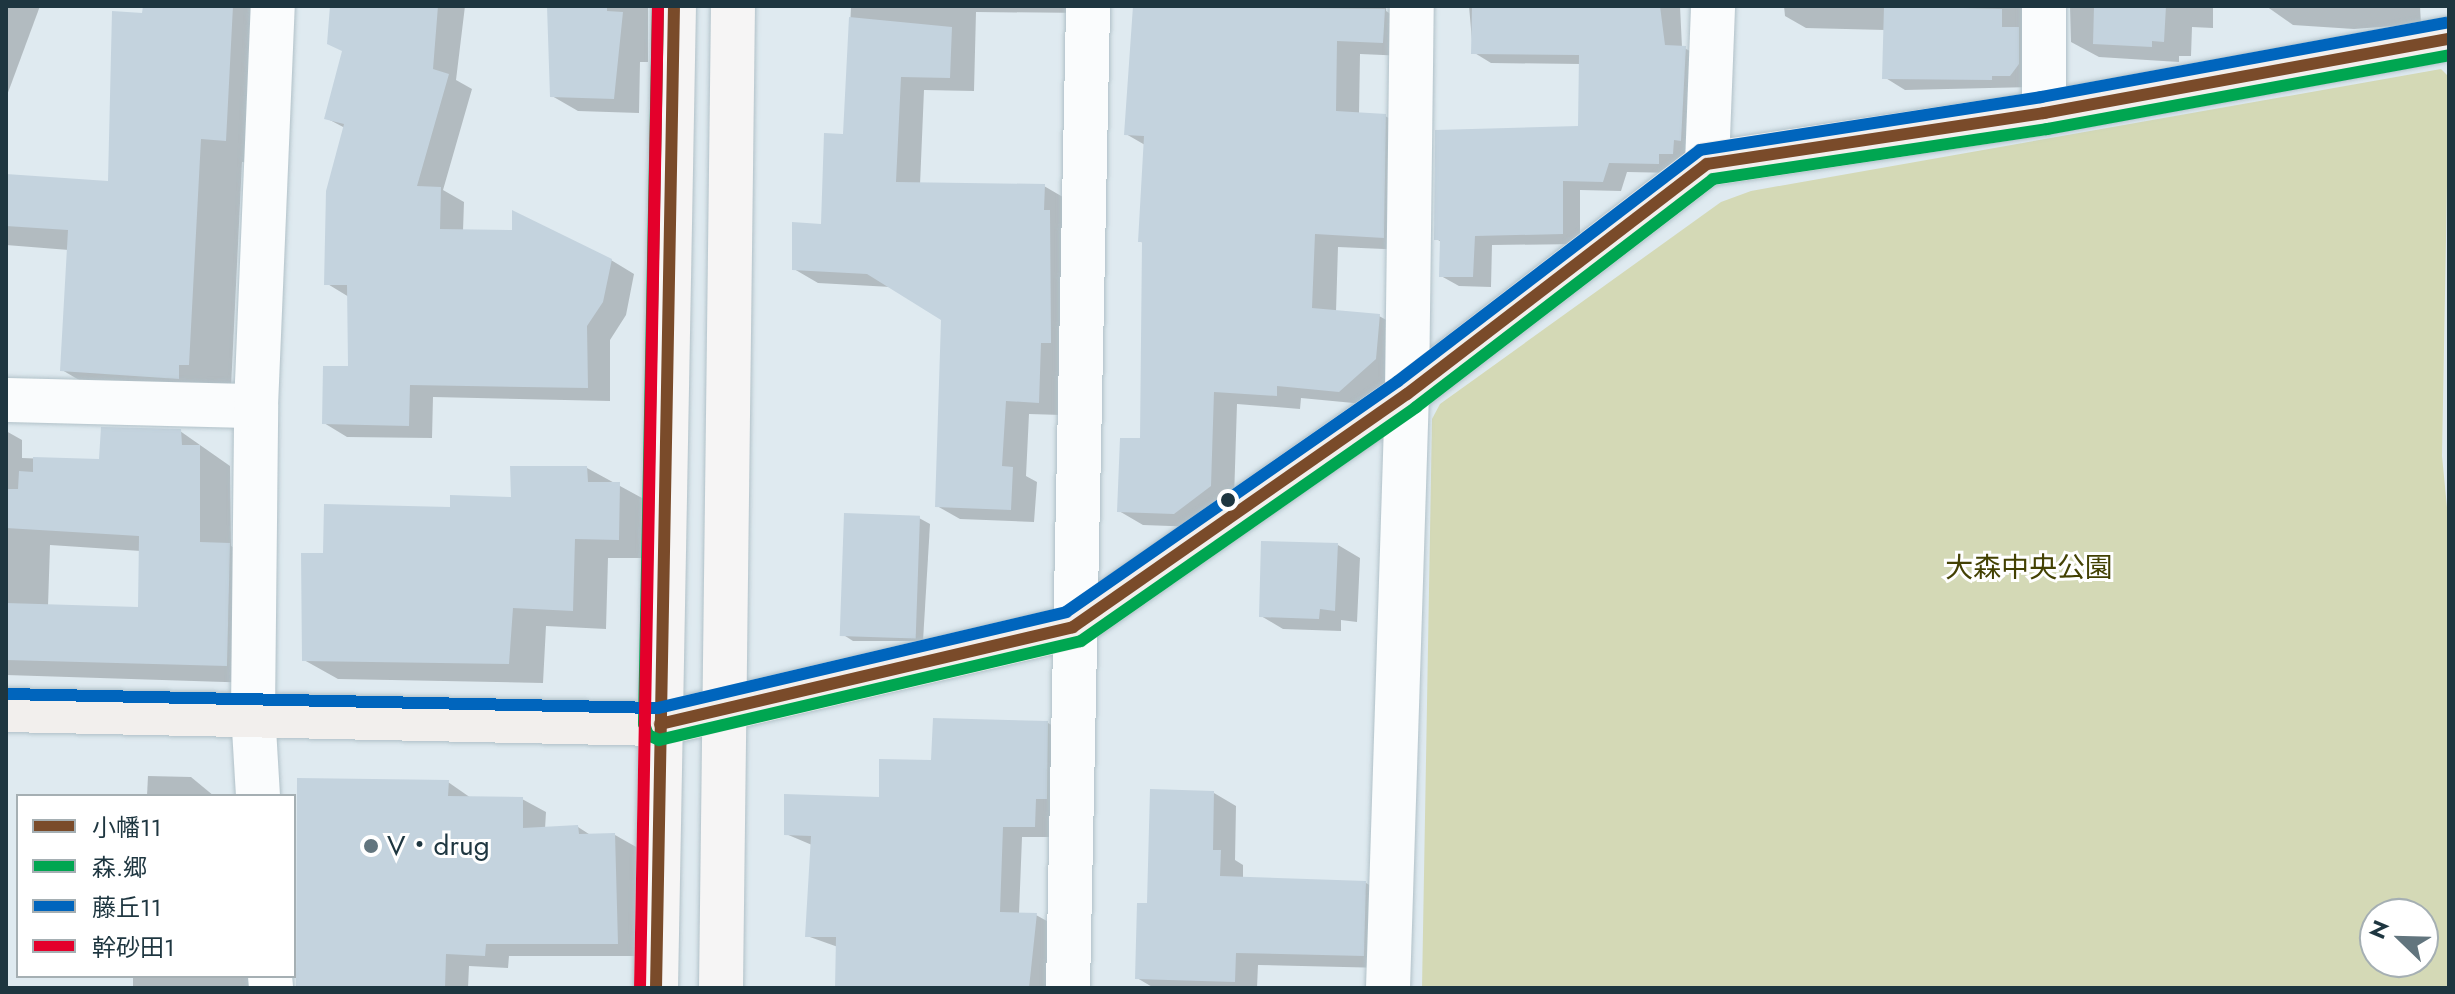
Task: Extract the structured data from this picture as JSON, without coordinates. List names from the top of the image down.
{
  "parks": ["大森中央公園"],
  "places": ["V・drug"],
  "lines": [
    "transit line 小幡11",
    "transit line 森.郷",
    "transit line 幹砂田1",
    "transit line 藤丘11"
  ],
  "legend": [
    "小幡11",
    "森.郷",
    "藤丘11",
    "幹砂田1"
  ],
  "north": "top left"
}
